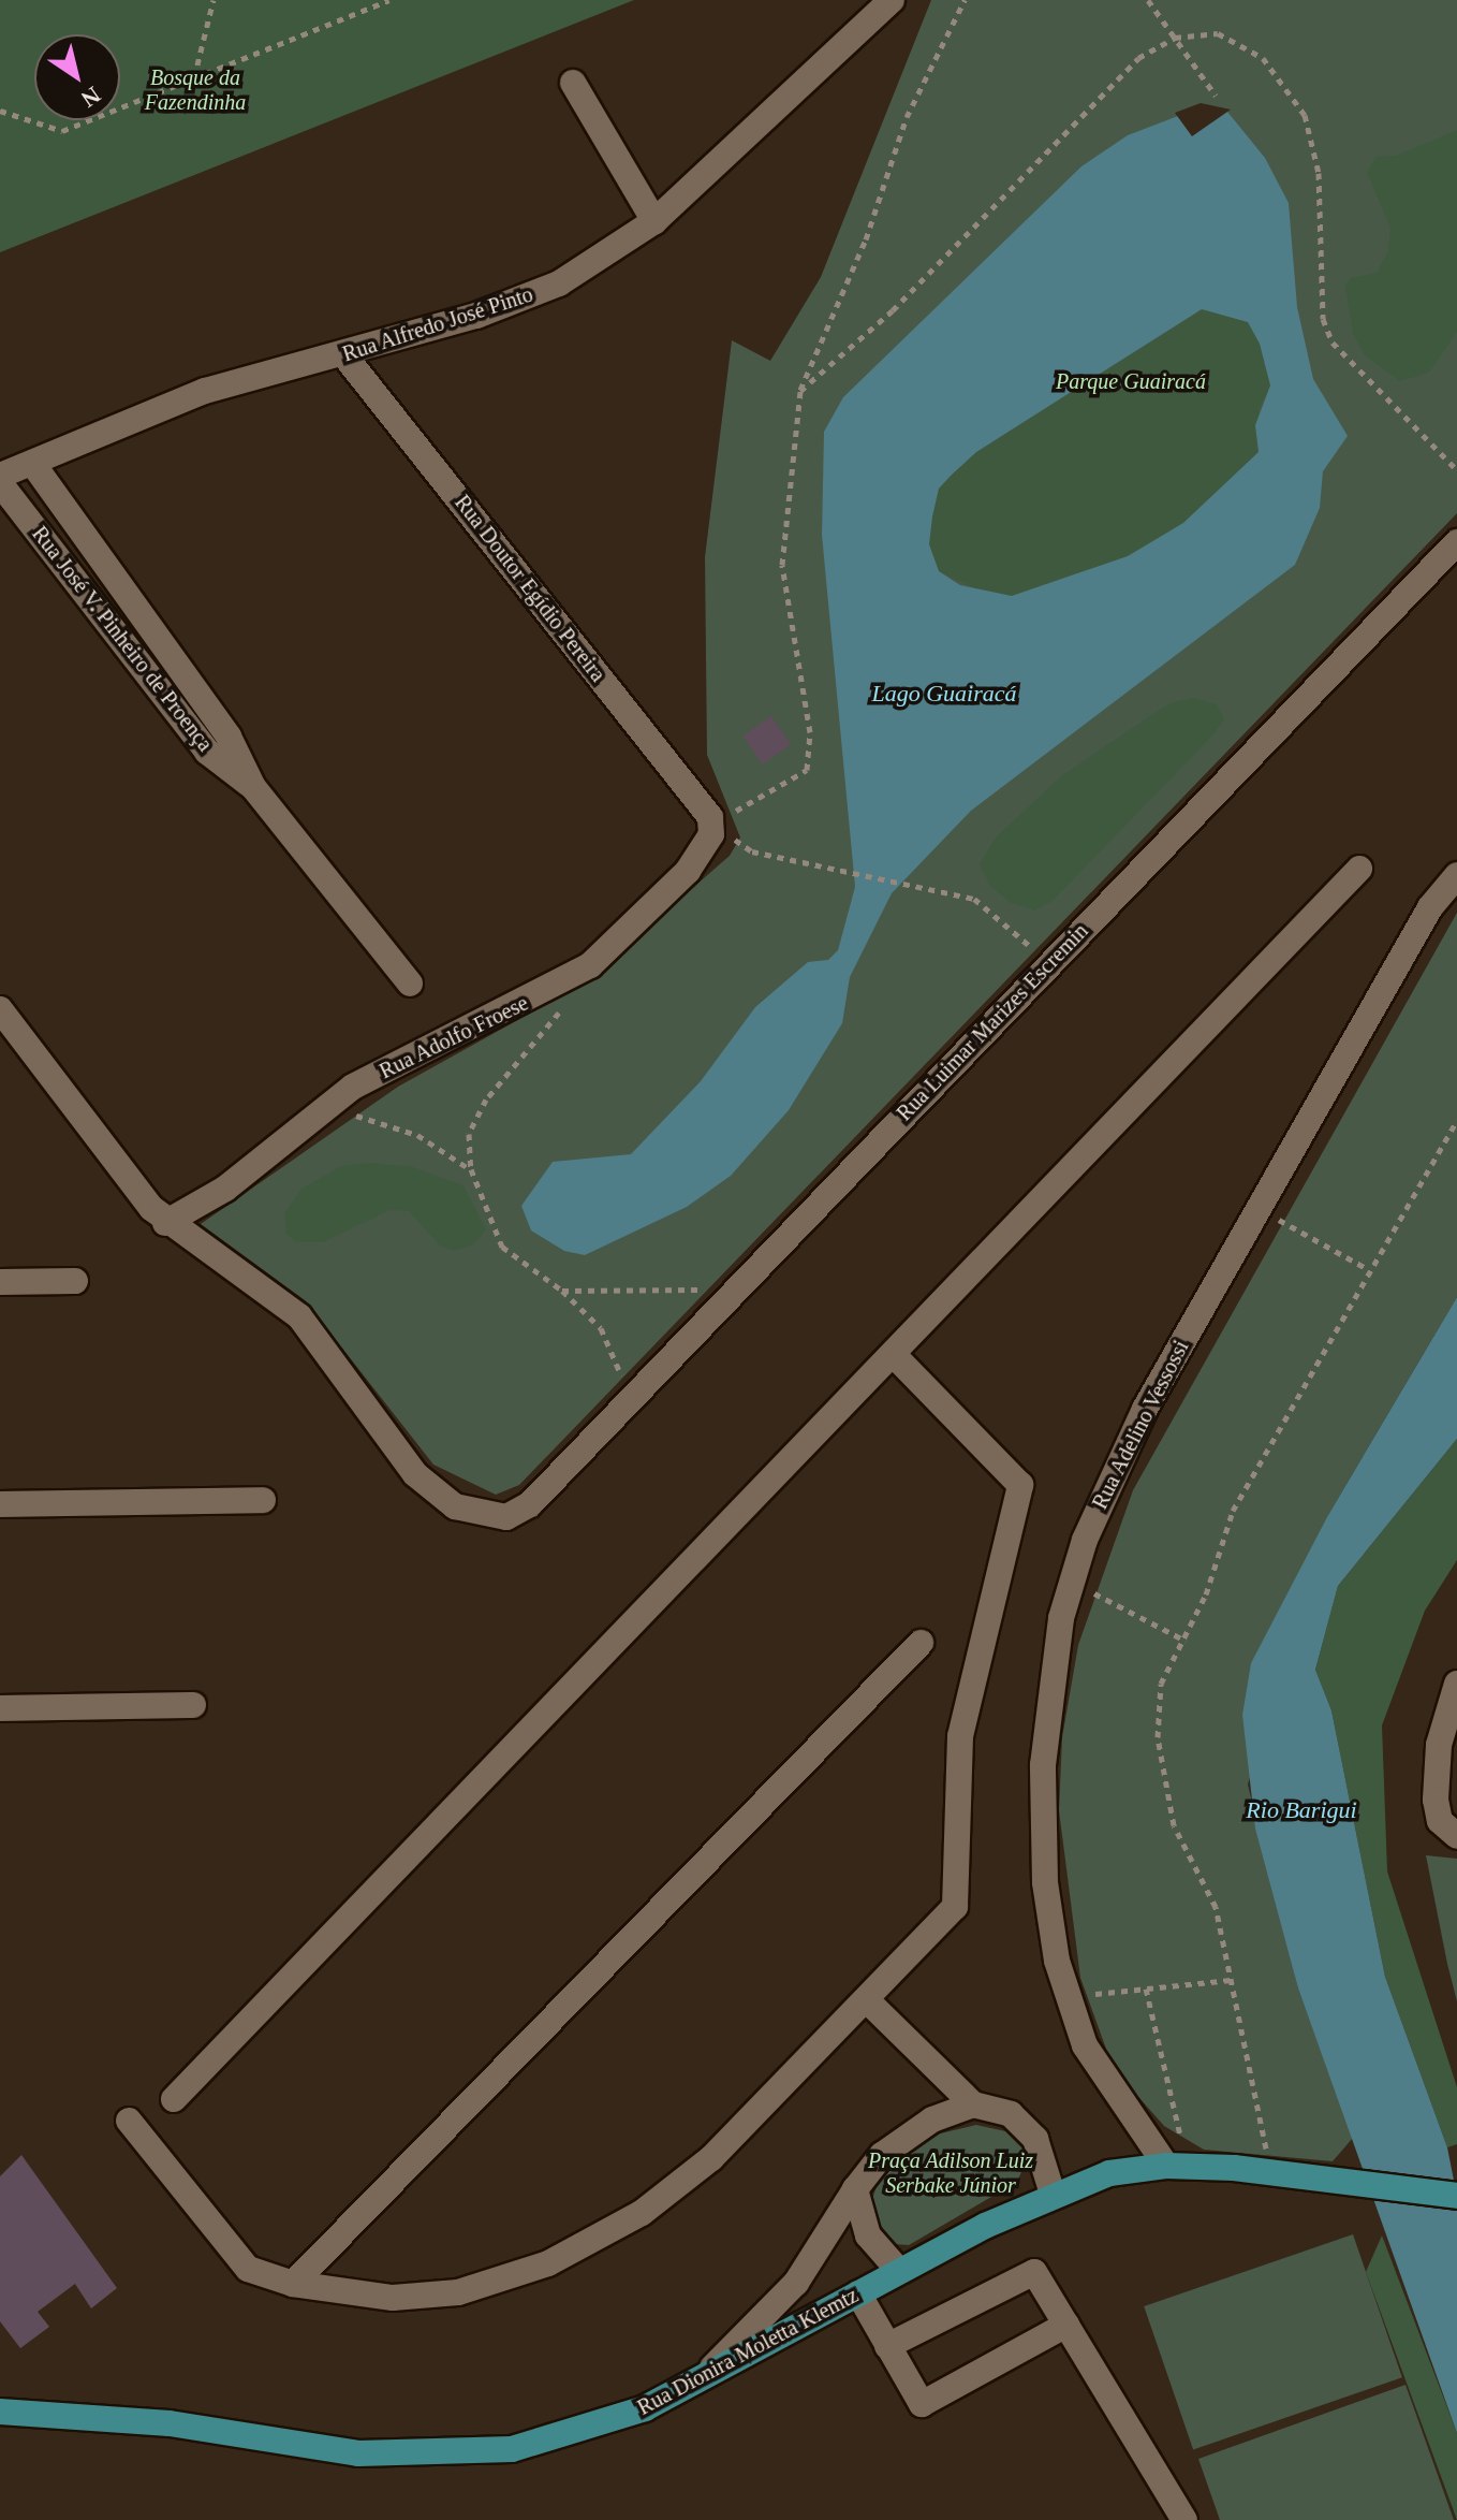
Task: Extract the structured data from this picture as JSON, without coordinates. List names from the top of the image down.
{
  "streets": {
    "main road": ["Rua Dionira Moletta Klemtz"],
    "street": [
      "Rua Alfredo José Pinto",
      "Rua Doutor Egídio Pereira",
      "Rua José V. Pinheiro de Proença",
      "Rua Luimar Marizes Escremin",
      "Rua Adolfo Froese",
      "Rua Adelino Vessossi"
    ]
  },
  "crossings": [
    ["Rua Alfredo José Pinto", "Rua Doutor Egídio Pereira"],
    ["Rua Alfredo José Pinto", "Rua José V. Pinheiro de Proença"],
    ["Rua Doutor Egídio Pereira", "Rua Adolfo Froese"],
    ["Rua Luimar Marizes Escremin", "Rua Adolfo Froese"],
    ["Rua Adelino Vessossi", "Rua Dionira Moletta Klemtz"]
  ],
  "water": ["Lago Guairacá", "Rio Barigui"],
  "parks": ["Bosque da Fazendinha", "Parque Guairacá", "Praça Adilson Luiz Serbake Júnior"],
  "north": "bottom right"
}
